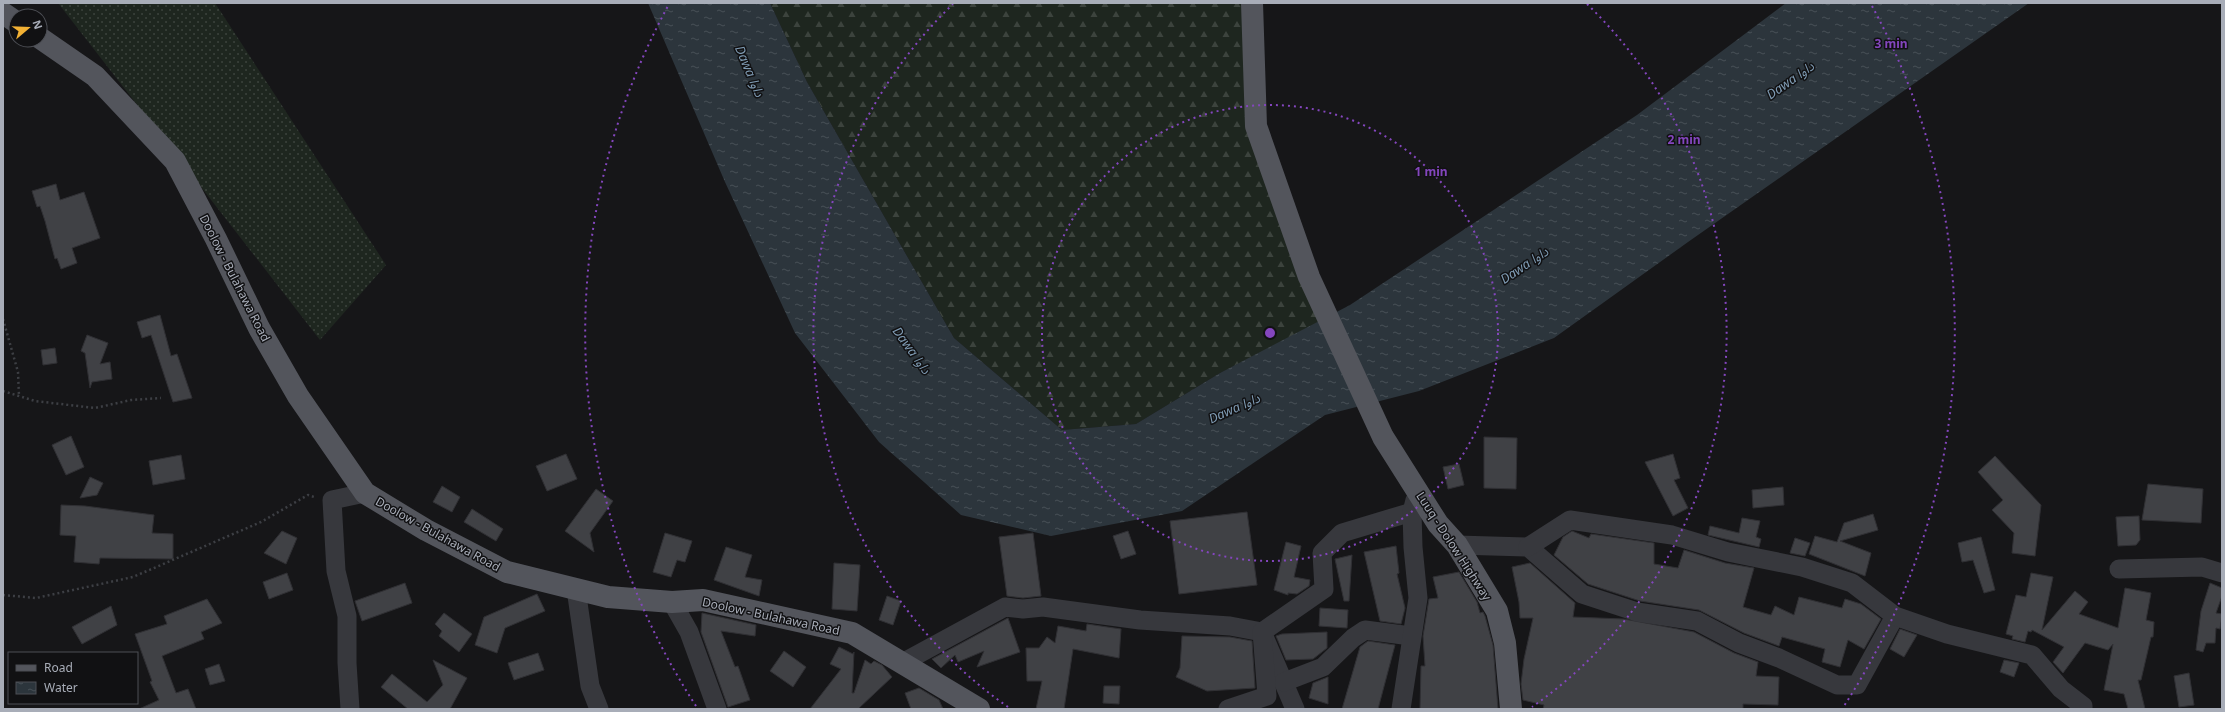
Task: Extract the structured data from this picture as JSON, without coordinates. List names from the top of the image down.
{
  "streets": {
    "main road": ["Doolow - Bulahawa Road", "Luuq - Dolow Highway"]
  },
  "water": ["Dawa داوا"],
  "legend": ["Road", "Water"],
  "north": "right",
  "rings": ["3 min", "2 min", "1 min"]
}
